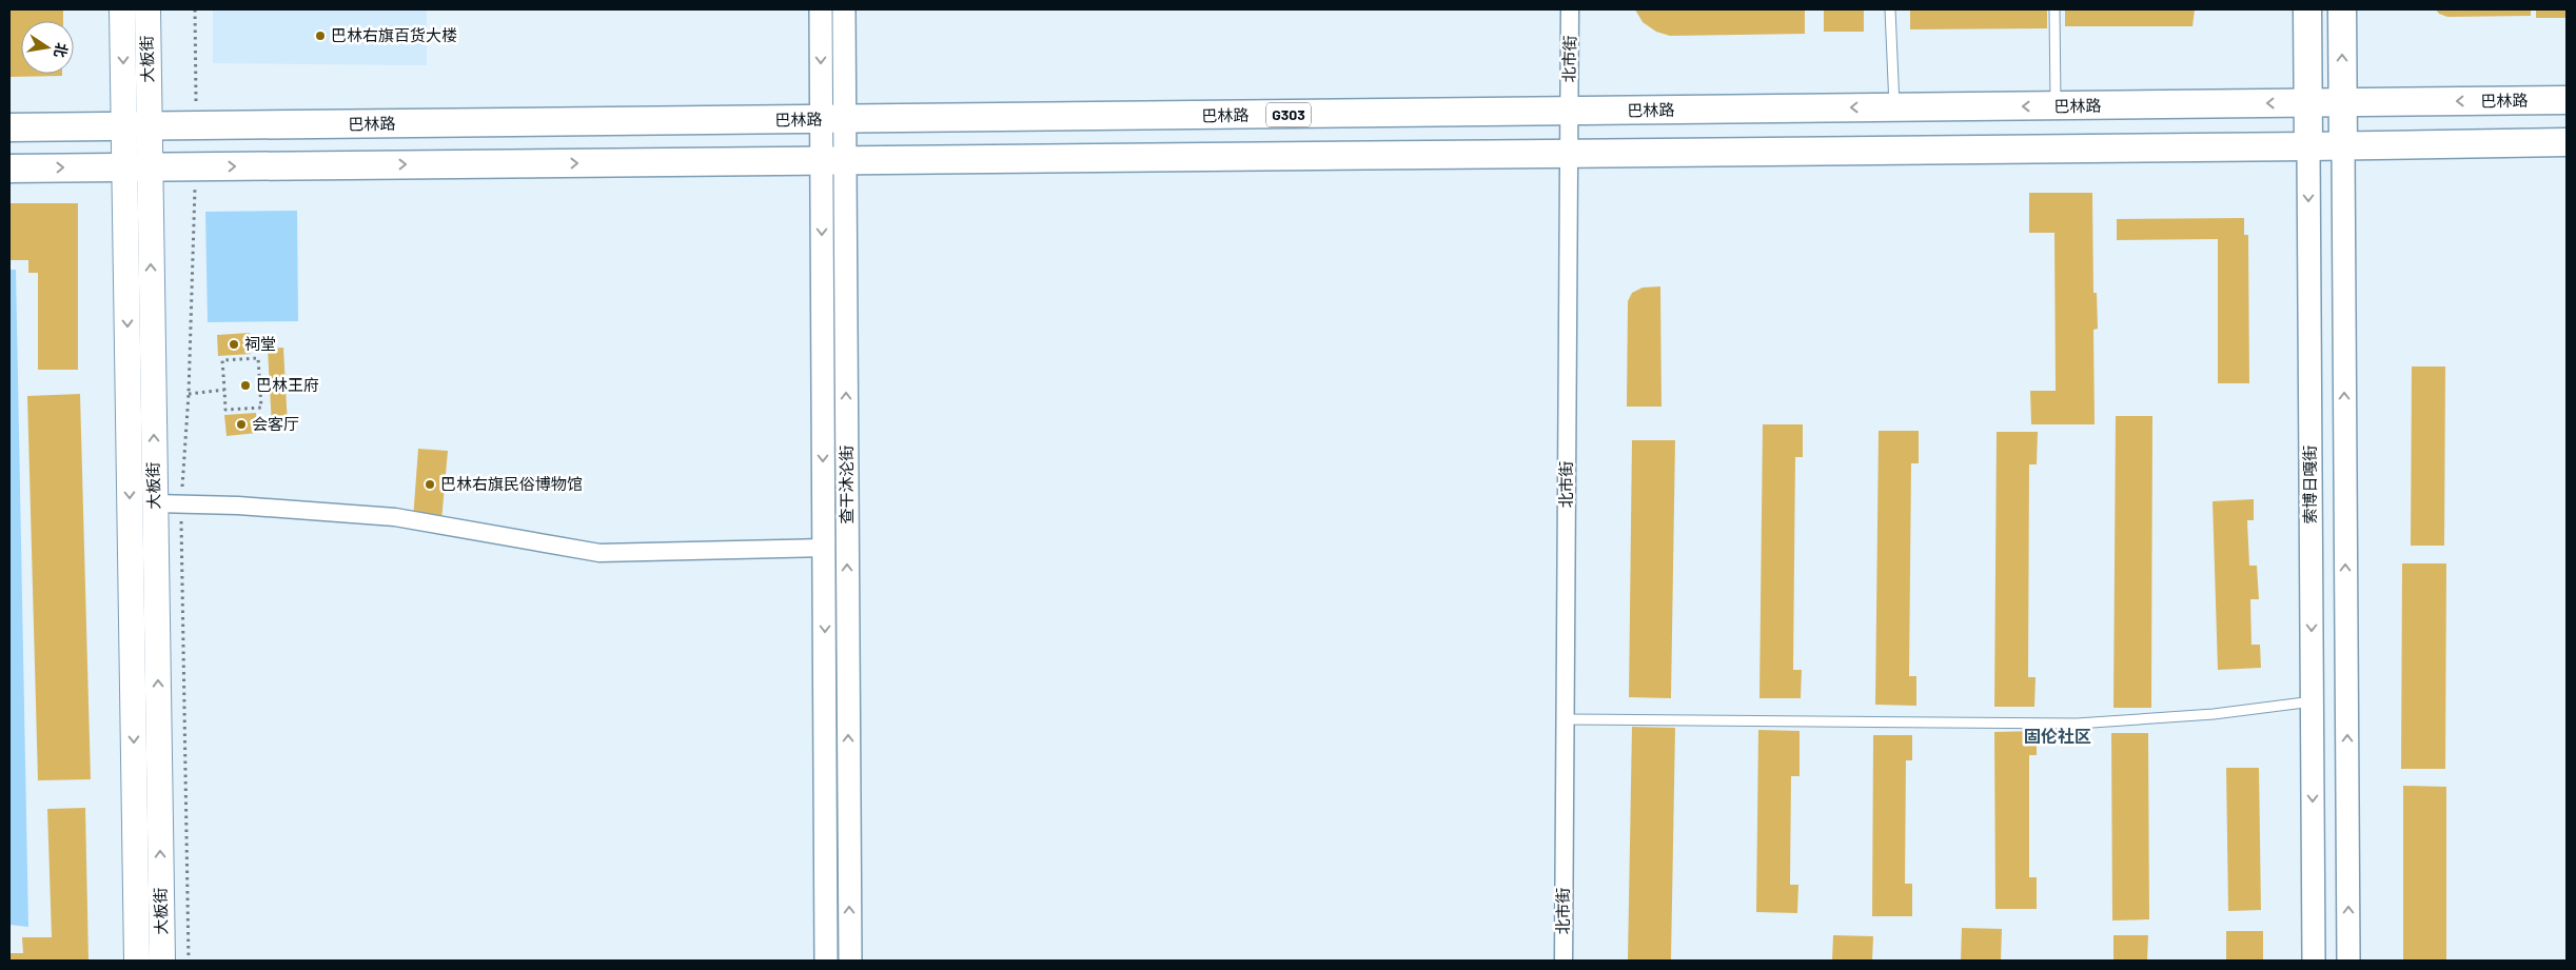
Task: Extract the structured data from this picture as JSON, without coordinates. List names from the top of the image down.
{
  "streets": {
    "main road": [
      "大板街",
      "巴林路",
      "G303",
      "索博日嘎街"
    ],
    "street": ["北市街", "查干沐沦街"]
  },
  "crossings": [
    ["大板街", "巴林路"],
    ["北市街", "巴林路"],
    ["巴林路", "查干沐沦街"],
    ["巴林路", "索博日嘎街"]
  ],
  "one_way": ["索博日嘎街"],
  "districts": ["固伦社区"],
  "places": [
    "巴林右旗百货大楼",
    "祠堂",
    "巴林王府",
    "会客厅",
    "巴林右旗民俗博物馆"
  ],
  "north": "right"
}
